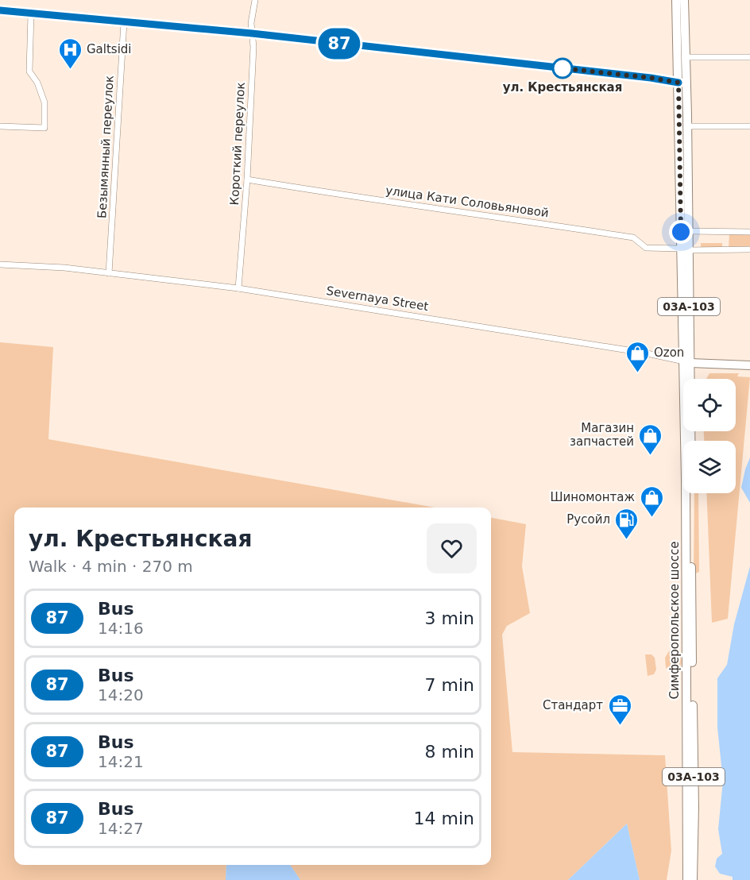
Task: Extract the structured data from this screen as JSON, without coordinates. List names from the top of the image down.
{
  "streets": {
    "main road": ["Severnaya Street", "03А-103", "Симферопольское шоссе"],
    "street": ["Короткий переулок", "Безымянный переулок", "улица Кати Соловьяновой"]
  },
  "crossings": [
    ["Короткий переулок", "улица Кати Соловьяновой"],
    ["Короткий переулок", "Severnaya Street"],
    ["Безымянный переулок", "Severnaya Street"],
    ["улица Кати Соловьяновой", "03А-103"],
    ["Severnaya Street", "03А-103"],
    ["Severnaya Street", "Симферопольское шоссе"],
    ["03А-103", "Симферопольское шоссе"]
  ],
  "places": {
    "other": ["ул. Крестьянская"],
    "hospital": ["Galtsidi"],
    "shop": ["Ozon", "Магазин запчастей", "Шиномонтаж"],
    "fuel station": ["Русойл"],
    "office": ["Стандарт"]
  },
  "lines": ["bus line 87"],
  "page": {
    "on_map": "87",
    "heading": ["ул. Крестьянская", "Walk · 4 min · 270 m"],
    "list": [
      {
        "mark": "87",
        "name": "Bus",
        "note": "14:16",
        "value": "3 min"
      },
      {
        "mark": "87",
        "name": "Bus",
        "note": "14:20",
        "value": "7 min"
      },
      {
        "mark": "87",
        "name": "Bus",
        "note": "14:21",
        "value": "8 min"
      },
      {
        "mark": "87",
        "name": "Bus",
        "note": "14:27",
        "value": "14 min"
      }
    ]
  }
}
